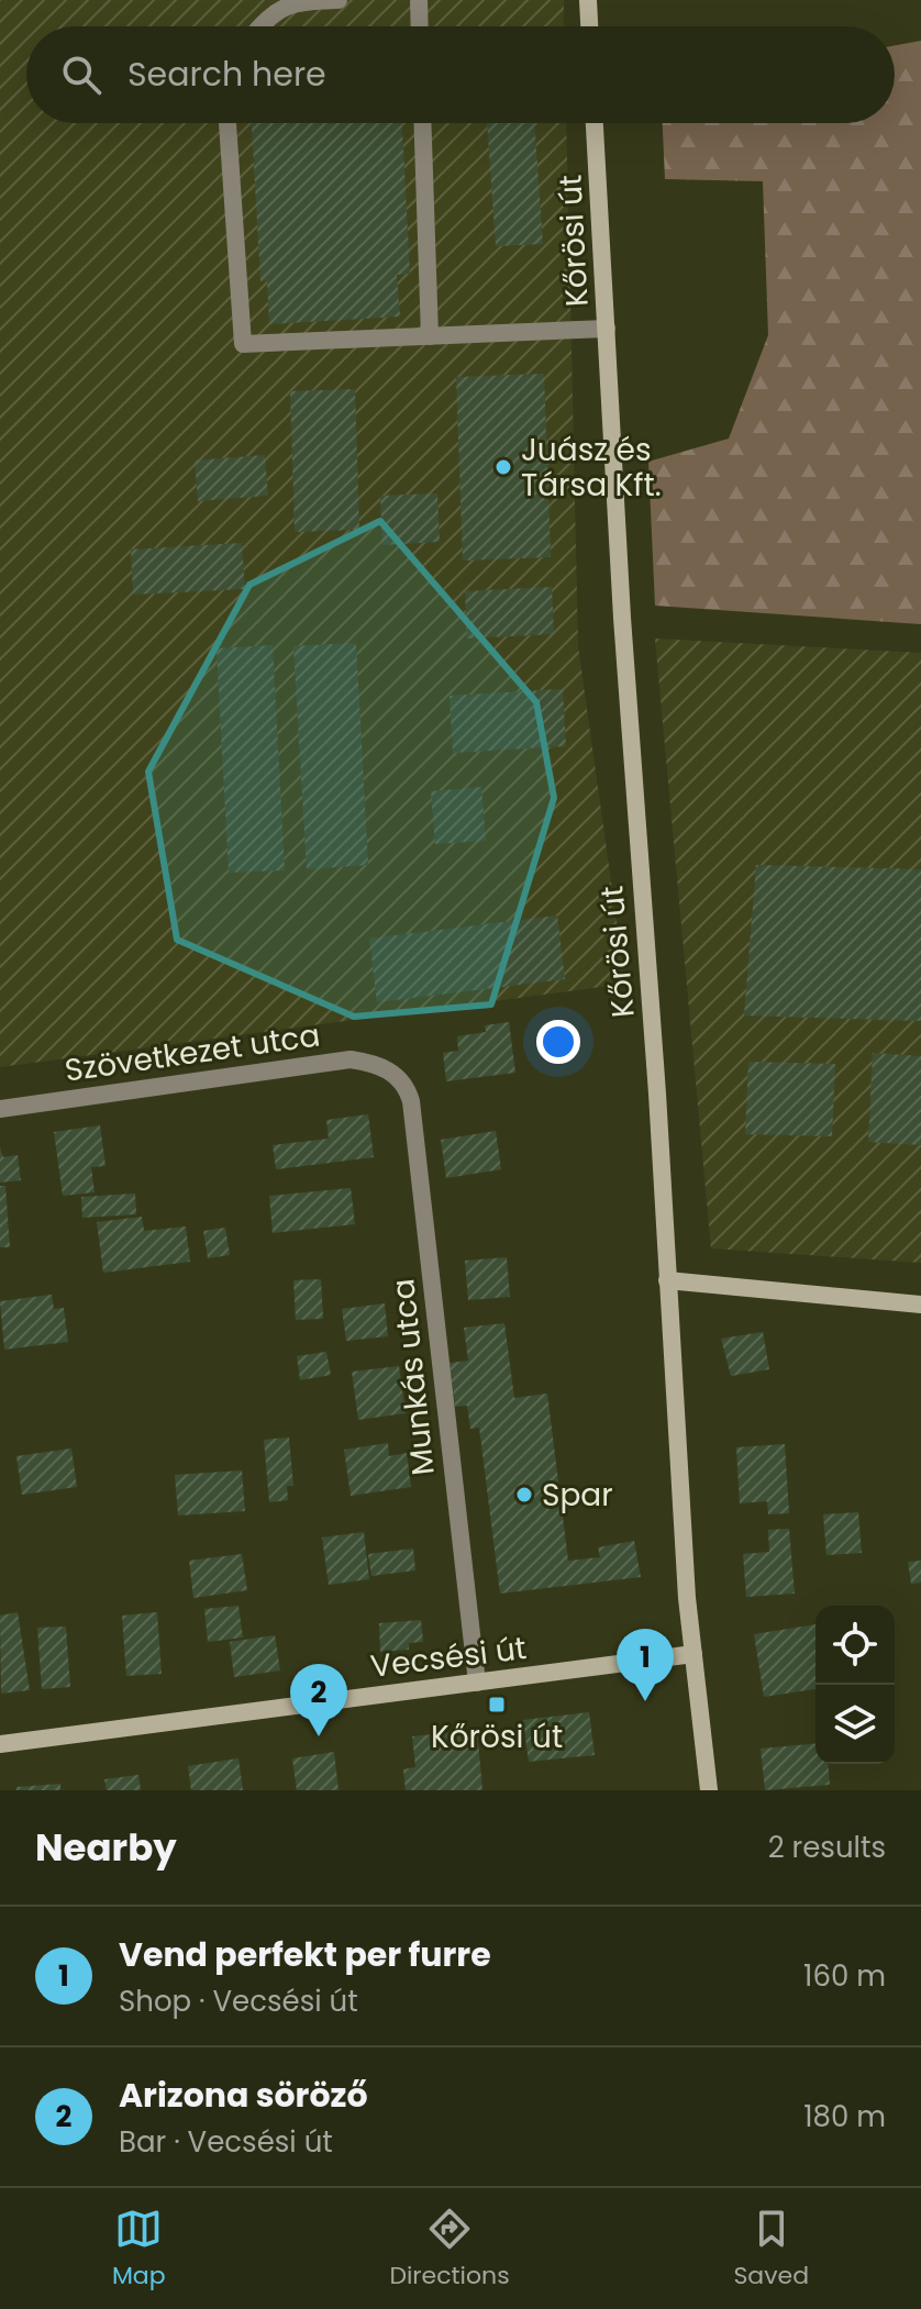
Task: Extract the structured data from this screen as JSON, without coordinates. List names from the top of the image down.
{
  "streets": {
    "main road": ["Kőrösi út", "Vecsési út"],
    "street": ["Szövetkezet utca", "Munkás utca"]
  },
  "crossings": [
    ["Kőrösi út", "Vecsési út"],
    ["Szövetkezet utca", "Munkás utca"],
    ["Munkás utca", "Vecsési út"]
  ],
  "places": {
    "other": ["Juász és Társa Kft.", "Spar"],
    "transit": ["Kőrösi út"]
  },
  "page": {
    "search": "Search here",
    "pins": ["1", "2"],
    "heading": ["Nearby", "2 results"],
    "list": [
      {
        "mark": "1",
        "name": "Vend perfekt per furre",
        "note": "Shop · Vecsési út",
        "value": "160 m"
      },
      {
        "mark": "2",
        "name": "Arizona söröző",
        "note": "Bar · Vecsési út",
        "value": "180 m"
      }
    ],
    "nav": ["Map", "Directions", "Saved"]
  }
}
